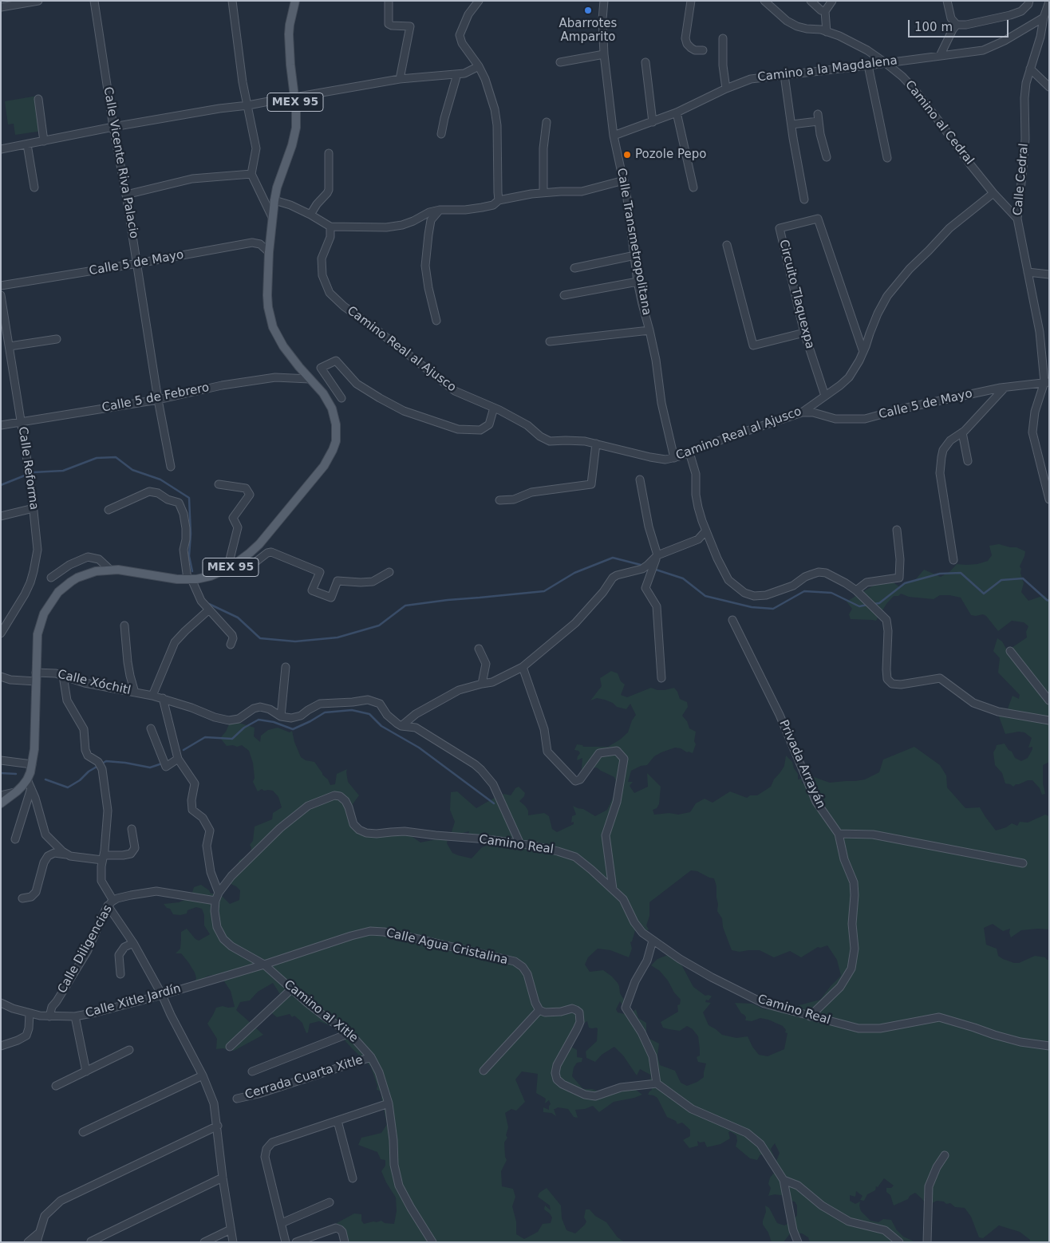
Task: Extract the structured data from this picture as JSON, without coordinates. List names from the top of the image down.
{
  "streets": {
    "main road": ["MEX 95"],
    "street": [
      "Camino a la Magdalena",
      "Camino al Cedral",
      "Calle Vicente Riva Palacio",
      "Calle Cedral",
      "Calle Transmetropolitana",
      "Calle 5 de Mayo",
      "Circuito Tlaquexpa",
      "Camino Real al Ajusco",
      "Calle 5 de Febrero",
      "Calle Reforma",
      "Calle Xóchitl",
      "Privada Arrayán",
      "Camino Real",
      "Calle Agua Cristalina",
      "Calle Diligencias",
      "Calle Xitle Jardín",
      "Camino al Xitle",
      "Cerrada Cuarta Xitle"
    ]
  },
  "crossings": [
    ["Camino a la Magdalena", "Camino al Cedral"],
    ["Camino a la Magdalena", "Calle Cedral"],
    ["Camino a la Magdalena", "Calle Transmetropolitana"],
    ["MEX 95", "Calle 5 de Mayo"],
    ["MEX 95", "Calle 5 de Febrero"],
    ["MEX 95", "Calle Xóchitl"],
    ["Camino al Cedral", "Calle Cedral"],
    ["Camino al Cedral", "Camino Real al Ajusco"],
    ["Calle Vicente Riva Palacio", "Calle 5 de Mayo"],
    ["Calle Vicente Riva Palacio", "Calle 5 de Febrero"],
    ["Calle Cedral", "Calle 5 de Mayo"],
    ["Calle Transmetropolitana", "Camino Real al Ajusco"],
    ["Calle 5 de Mayo", "Camino Real al Ajusco"],
    ["Circuito Tlaquexpa", "Camino Real al Ajusco"],
    ["Calle 5 de Febrero", "Calle Reforma"],
    ["Privada Arrayán", "Camino Real"],
    ["Camino Real", "Calle Agua Cristalina"],
    ["Camino Real", "Calle Diligencias"],
    ["Camino Real", "Calle Xitle Jardín"],
    ["Camino Real", "Camino al Xitle"],
    ["Calle Agua Cristalina", "Calle Xitle Jardín"],
    ["Calle Agua Cristalina", "Camino al Xitle"],
    ["Calle Diligencias", "Calle Xitle Jardín"],
    ["Calle Xitle Jardín", "Camino al Xitle"],
    ["Camino al Xitle", "Cerrada Cuarta Xitle"]
  ],
  "places": ["Abarrotes Amparito", "Pozole Pepo"],
  "scale_bar": "100 m"
}
